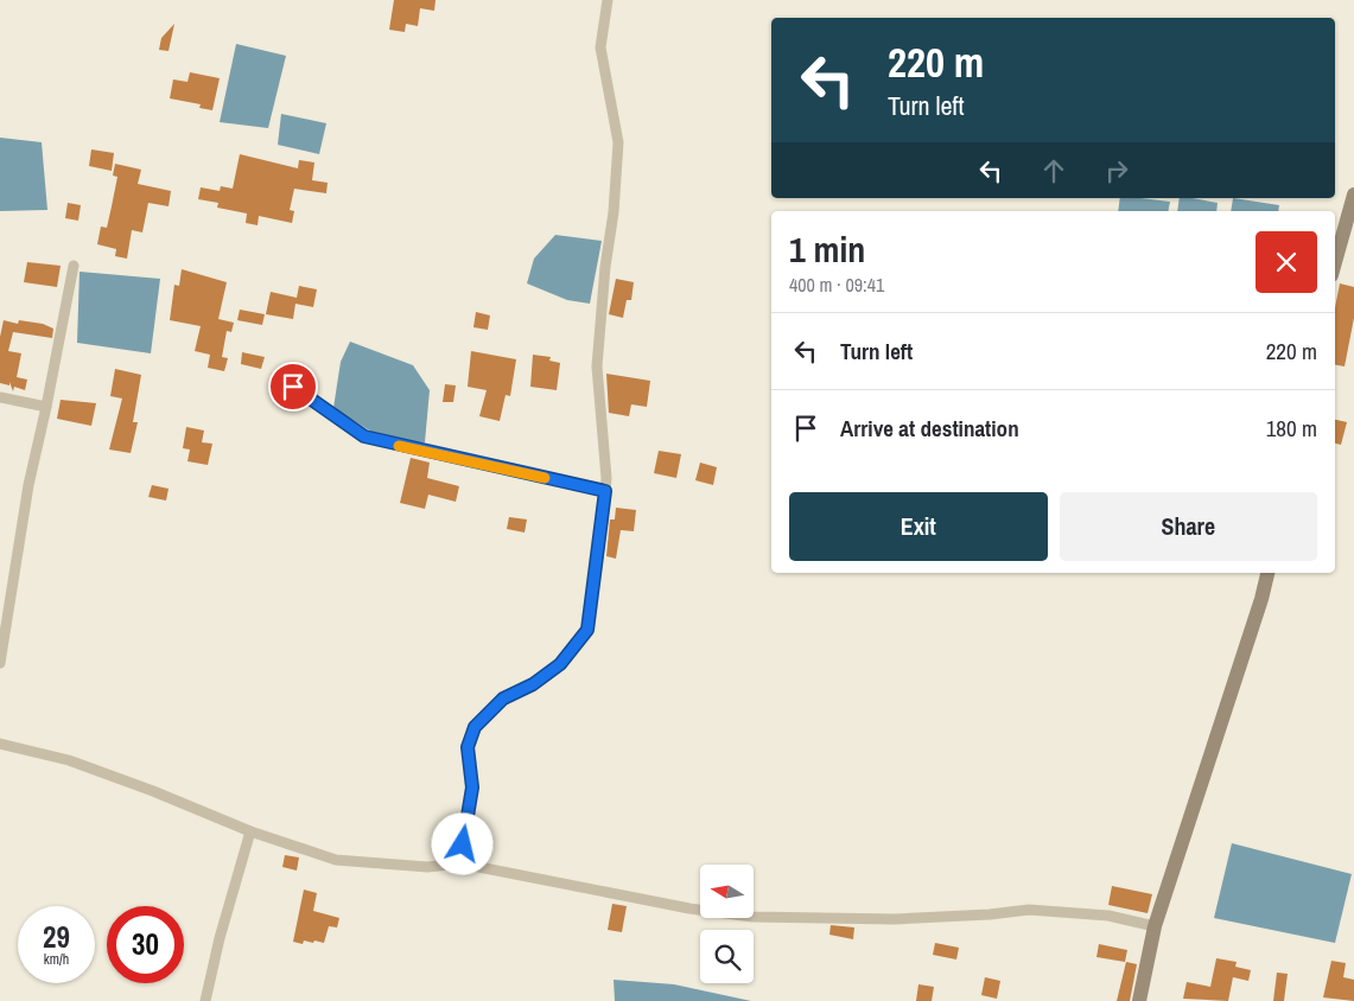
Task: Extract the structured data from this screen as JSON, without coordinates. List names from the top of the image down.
{
  "north": "left",
  "page": {
    "turn": ["220 m", "Turn left"],
    "heading": ["1 min", "400 m · 09:41"],
    "list": [
      {
        "name": "Turn left",
        "value": "220 m"
      },
      {
        "name": "Arrive at destination",
        "value": "180 m"
      }
    ],
    "buttons": ["Exit", "Share"],
    "speed": "29 km/h",
    "limit": "30"
  }
}
